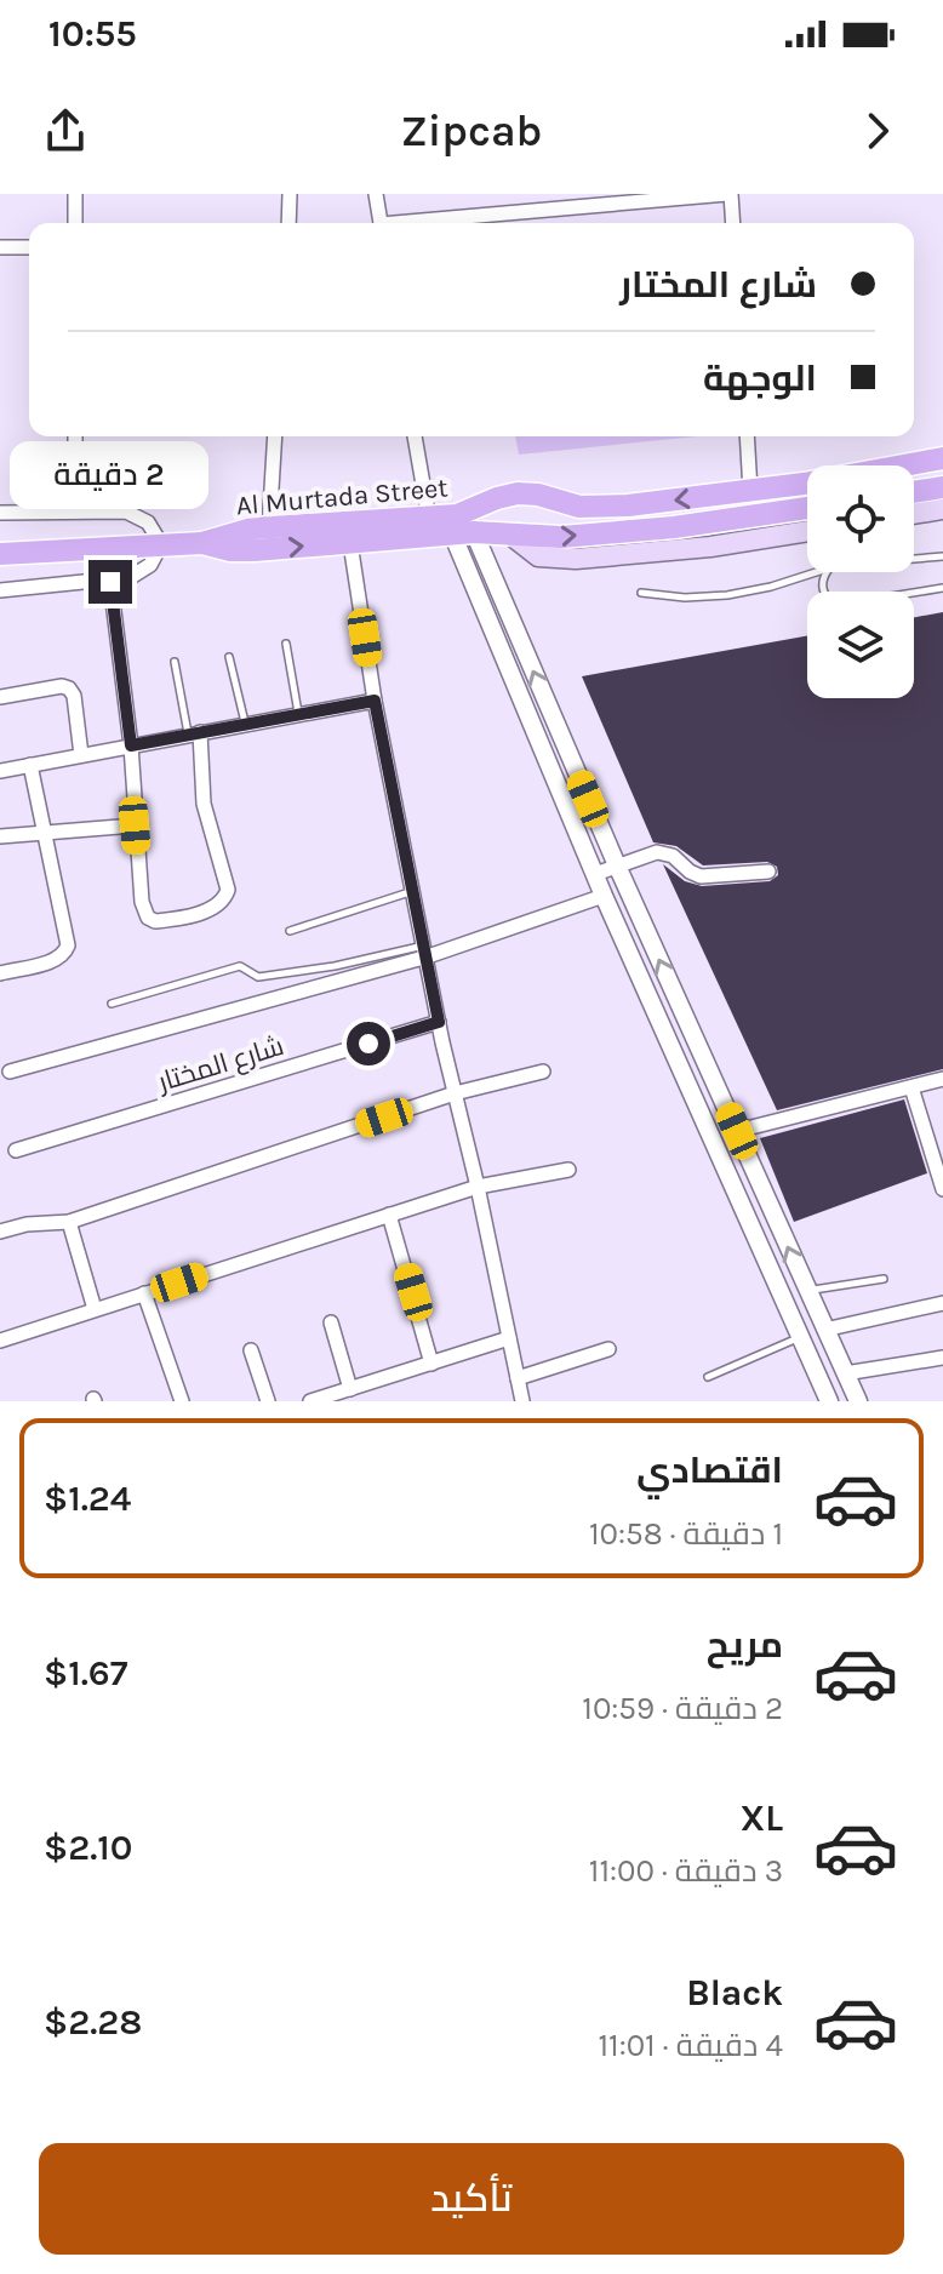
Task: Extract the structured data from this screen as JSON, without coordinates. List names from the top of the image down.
{
  "streets": {
    "main road": ["Al Murtada Street"],
    "street": ["شارع المختار"]
  },
  "page": {
    "status": "10:55",
    "header": "Zipcab",
    "banner": ["شارع المختار", "الوجهة"],
    "bubble": "2 دقيقة",
    "list": [
      {
        "name": "اقتصادي",
        "note": "1 دقيقة · 10:58",
        "value": "$1.24"
      },
      {
        "name": "مريح",
        "note": "2 دقيقة · 10:59",
        "value": "$1.67"
      },
      {
        "name": "XL",
        "note": "3 دقيقة · 11:00",
        "value": "$2.10"
      },
      {
        "name": "Black",
        "note": "4 دقيقة · 11:01",
        "value": "$2.28"
      }
    ],
    "buttons": "تأكيد"
  }
}
